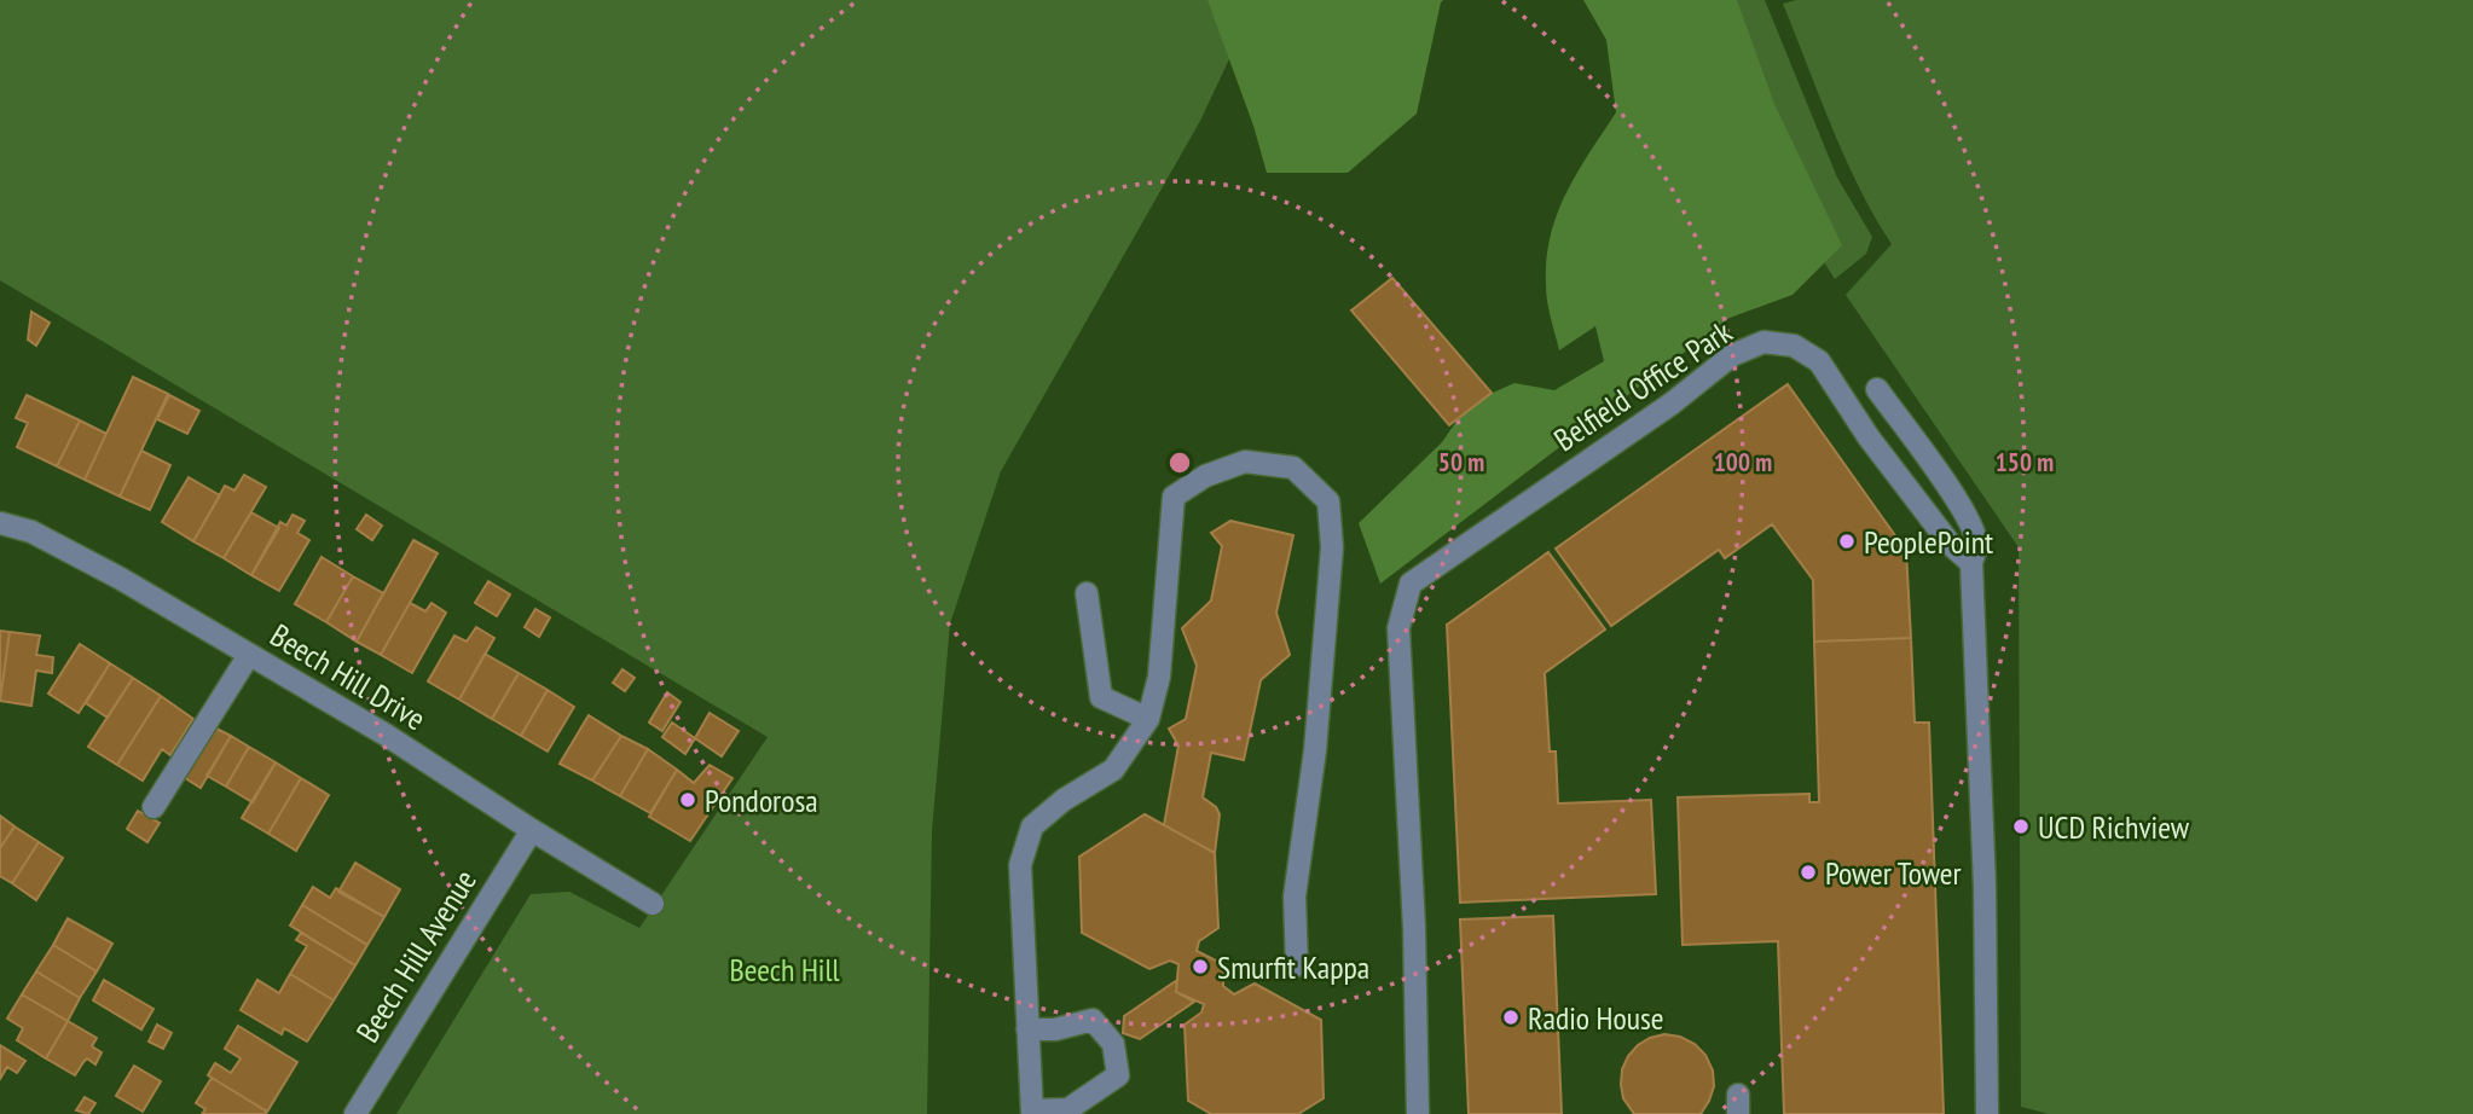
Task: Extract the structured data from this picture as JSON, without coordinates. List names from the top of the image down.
{
  "streets": {
    "street": ["Belfield Office Park", "Beech Hill Drive", "Beech Hill Avenue"]
  },
  "crossings": [
    ["Beech Hill Drive", "Beech Hill Avenue"]
  ],
  "parks": ["Beech Hill"],
  "places": [
    "PeoplePoint",
    "Pondorosa",
    "UCD Richview",
    "Power Tower",
    "Smurfit Kappa",
    "Radio House"
  ],
  "rings": ["50 m", "100 m", "150 m"]
}
